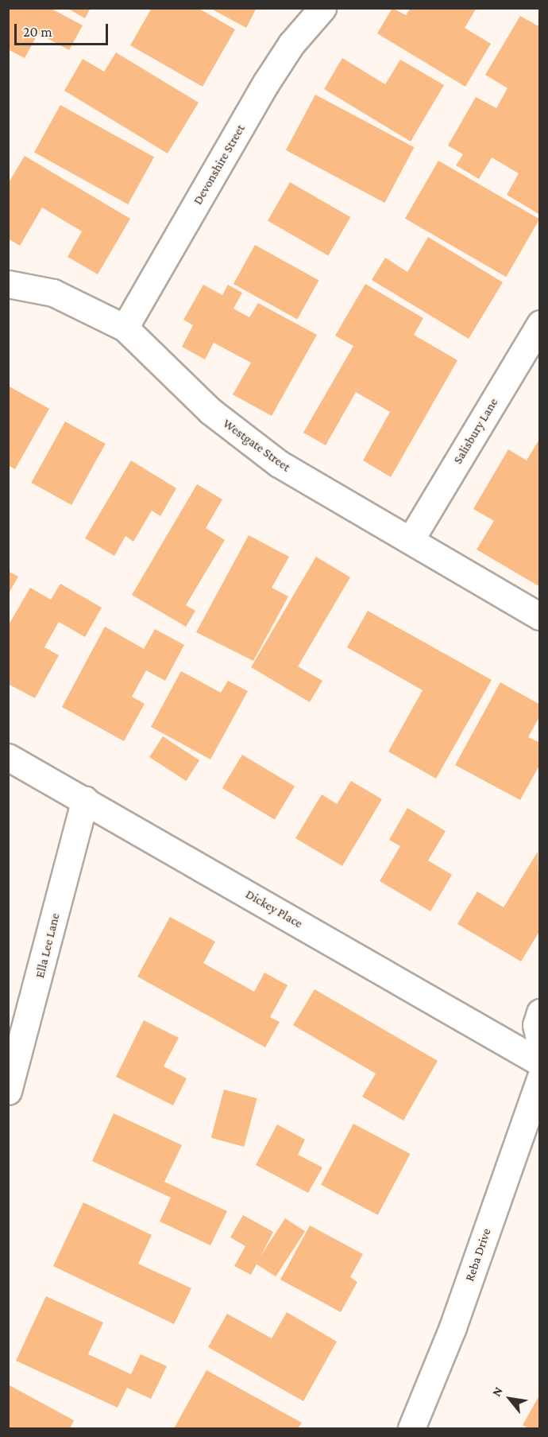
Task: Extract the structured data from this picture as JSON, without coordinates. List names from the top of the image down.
{
  "streets": {
    "street": [
      "Devonshire Street",
      "Salisbury Lane",
      "Westgate Street",
      "Dickey Place",
      "Ella Lee Lane",
      "Reba Drive"
    ]
  },
  "crossings": [
    ["Devonshire Street", "Westgate Street"],
    ["Salisbury Lane", "Westgate Street"],
    ["Dickey Place", "Ella Lee Lane"]
  ],
  "scale_bar": "20 m",
  "north": "top left"
}
